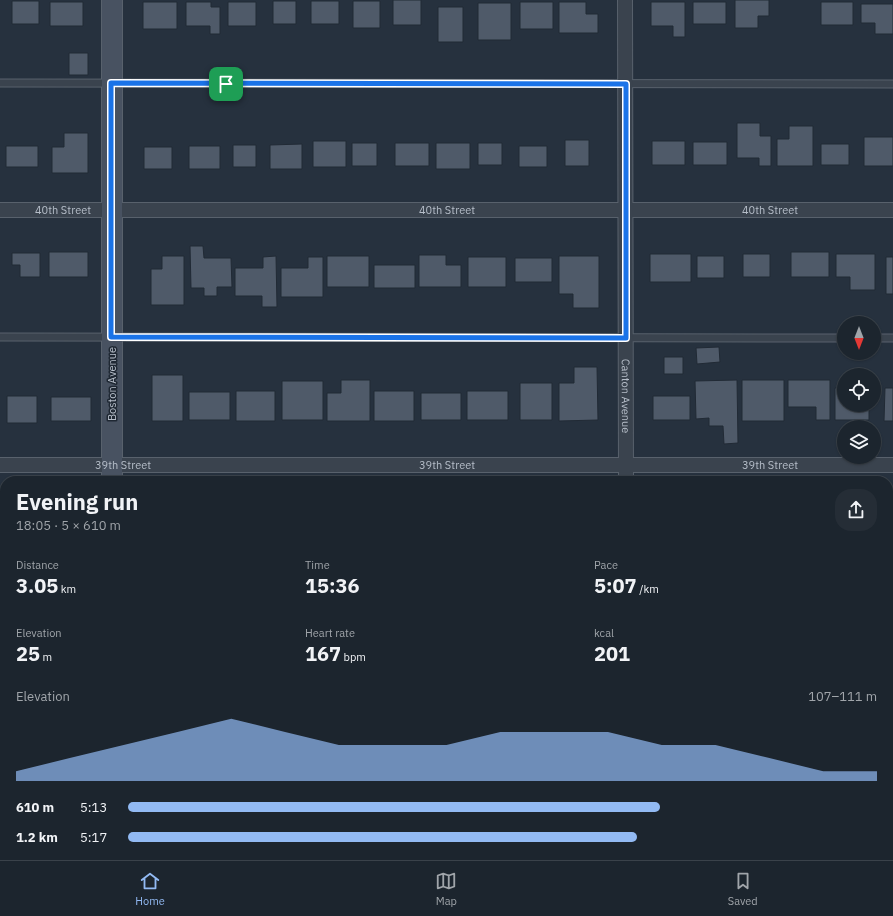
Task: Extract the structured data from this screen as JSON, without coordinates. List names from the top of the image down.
{
  "streets": {
    "street": [
      "40th Street",
      "Boston Avenue",
      "Canton Avenue",
      "39th Street"
    ]
  },
  "crossings": [
    ["40th Street", "Boston Avenue"],
    ["40th Street", "Canton Avenue"],
    ["Boston Avenue", "39th Street"],
    ["Canton Avenue", "39th Street"]
  ],
  "north": "bottom",
  "page": {
    "heading": ["Evening run", "18:05 · 5 × 610 m"],
    "stats": [
      ["Distance", "3.05 km"],
      ["Time", "15:36"],
      ["Pace", "5:07 /km"],
      ["Elevation", "25 m"],
      ["Heart rate", "167 bpm"],
      ["kcal", "201"]
    ],
    "chart": ["Elevation", "107–111 m"],
    "list": [
      {
        "name": "610 m",
        "note": "5:13"
      },
      {
        "name": "1.2 km",
        "note": "5:17"
      }
    ],
    "tabs": ["Home", "Map", "Saved"]
  }
}
